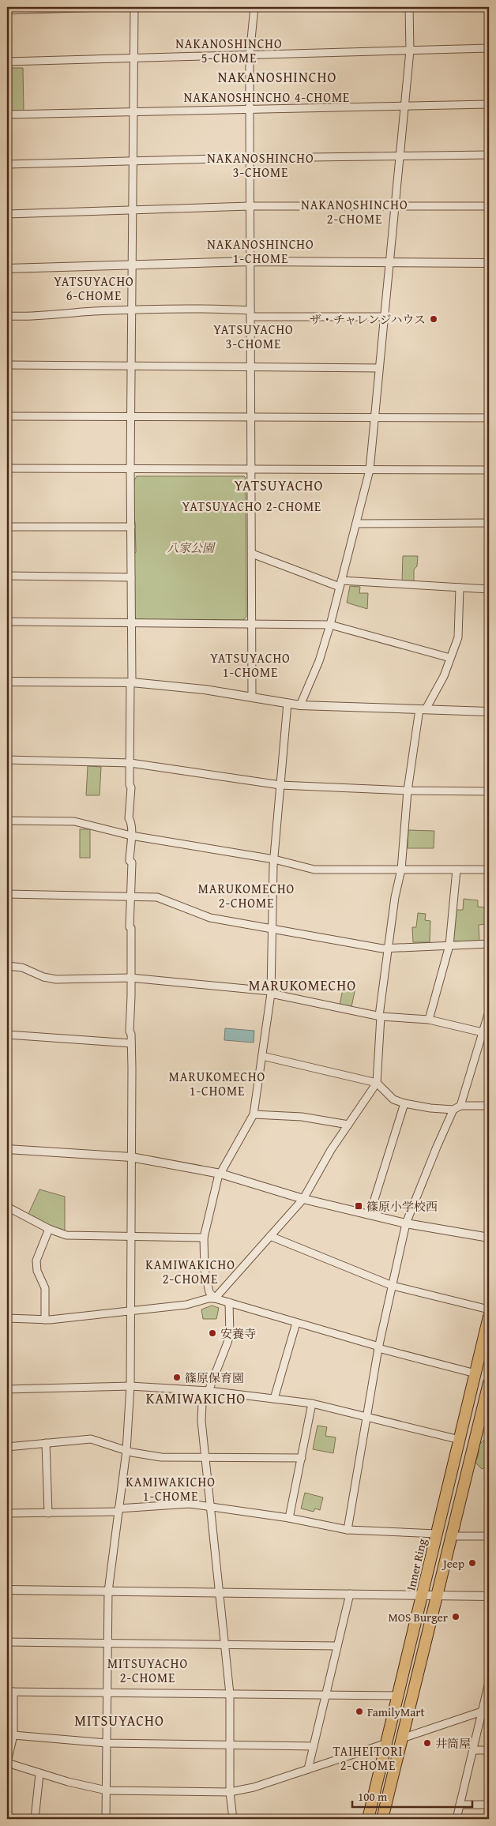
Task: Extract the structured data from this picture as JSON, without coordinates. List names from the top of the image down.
{
  "streets": {
    "main road": ["Inner Ring"]
  },
  "districts": [
    "NAKANOSHINCHO 5-CHOME",
    "NAKANOSHINCHO",
    "NAKANOSHINCHO 4-CHOME",
    "NAKANOSHINCHO 3-CHOME",
    "NAKANOSHINCHO 2-CHOME",
    "NAKANOSHINCHO 1-CHOME",
    "YATSUYACHO 6-CHOME",
    "YATSUYACHO 3-CHOME",
    "YATSUYACHO",
    "YATSUYACHO 2-CHOME",
    "YATSUYACHO 1-CHOME",
    "MARUKOMECHO 2-CHOME",
    "MARUKOMECHO",
    "MARUKOMECHO 1-CHOME",
    "KAMIWAKICHO 2-CHOME",
    "KAMIWAKICHO",
    "KAMIWAKICHO 1-CHOME",
    "MITSUYACHO 2-CHOME",
    "MITSUYACHO",
    "TAIHEITORI 2-CHOME"
  ],
  "parks": ["八家公園"],
  "places": {
    "other": [
      "ザ・チャレンジハウス",
      "安養寺",
      "篠原保育園",
      "Jeep",
      "MOS Burger",
      "FamilyMart",
      "井筒屋"
    ],
    "transit": ["篠原小学校西"]
  },
  "scale_bar": "100 m"
}
